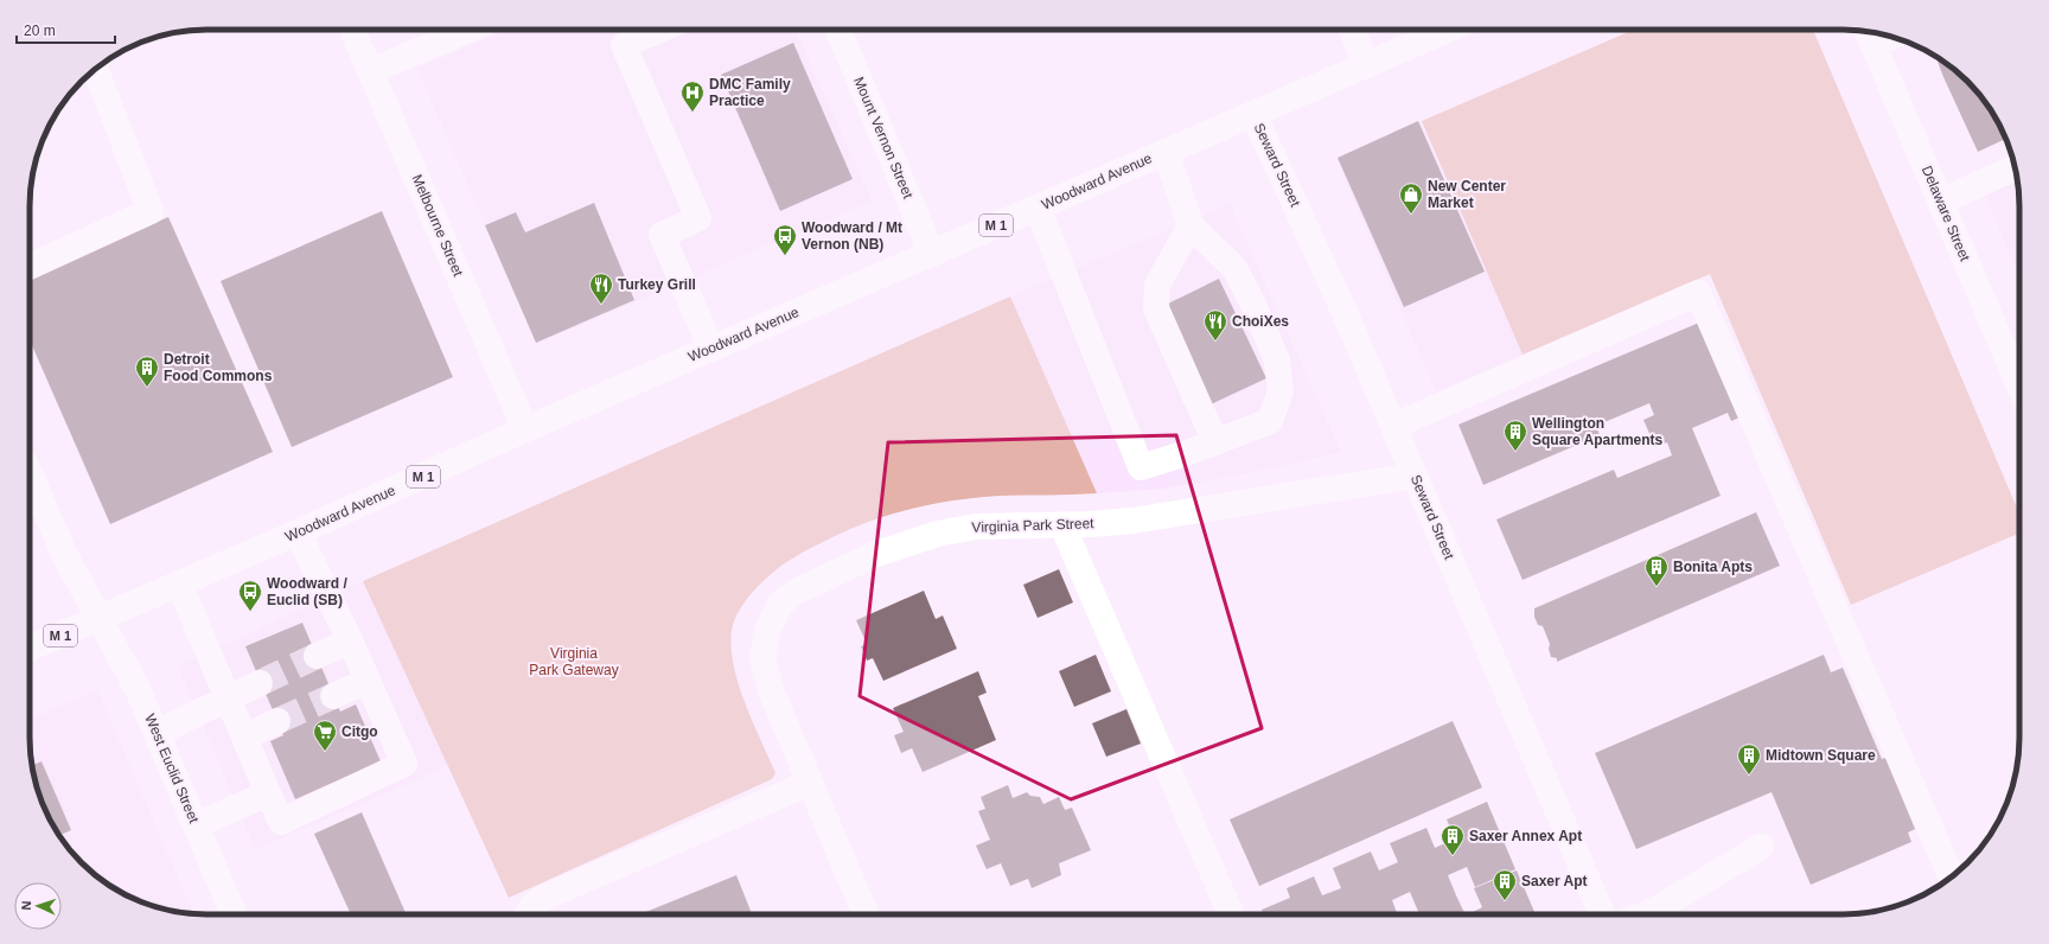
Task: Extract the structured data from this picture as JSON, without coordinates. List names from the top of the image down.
{
  "streets": {
    "street": [
      "Mount Vernon Street",
      "Seward Street",
      "Woodward Avenue",
      "Delaware Street",
      "Melbourne Street",
      "M 1",
      "Virginia Park Street",
      "West Euclid Street"
    ]
  },
  "crossings": [
    ["Mount Vernon Street", "Woodward Avenue"],
    ["Seward Street", "Woodward Avenue"],
    ["Seward Street", "Virginia Park Street"],
    ["Woodward Avenue", "Melbourne Street"],
    ["Woodward Avenue", "West Euclid Street"]
  ],
  "parks": ["Virginia Park Gateway"],
  "places": {
    "hospital": ["DMC Family Practice"],
    "shop": ["New Center Market"],
    "bus stop": ["Woodward / Mt Vernon (NB)", "Woodward / Euclid (SB)"],
    "restaurant": ["Turkey Grill", "ChoiXes"],
    "building": [
      "Detroit Food Commons",
      "Wellington Square Apartments",
      "Bonita Apts",
      "Midtown Square",
      "Saxer Annex Apt",
      "Saxer Apt"
    ],
    "supermarket": ["Citgo"]
  },
  "scale_bar": "20 m",
  "north": "left"
}
